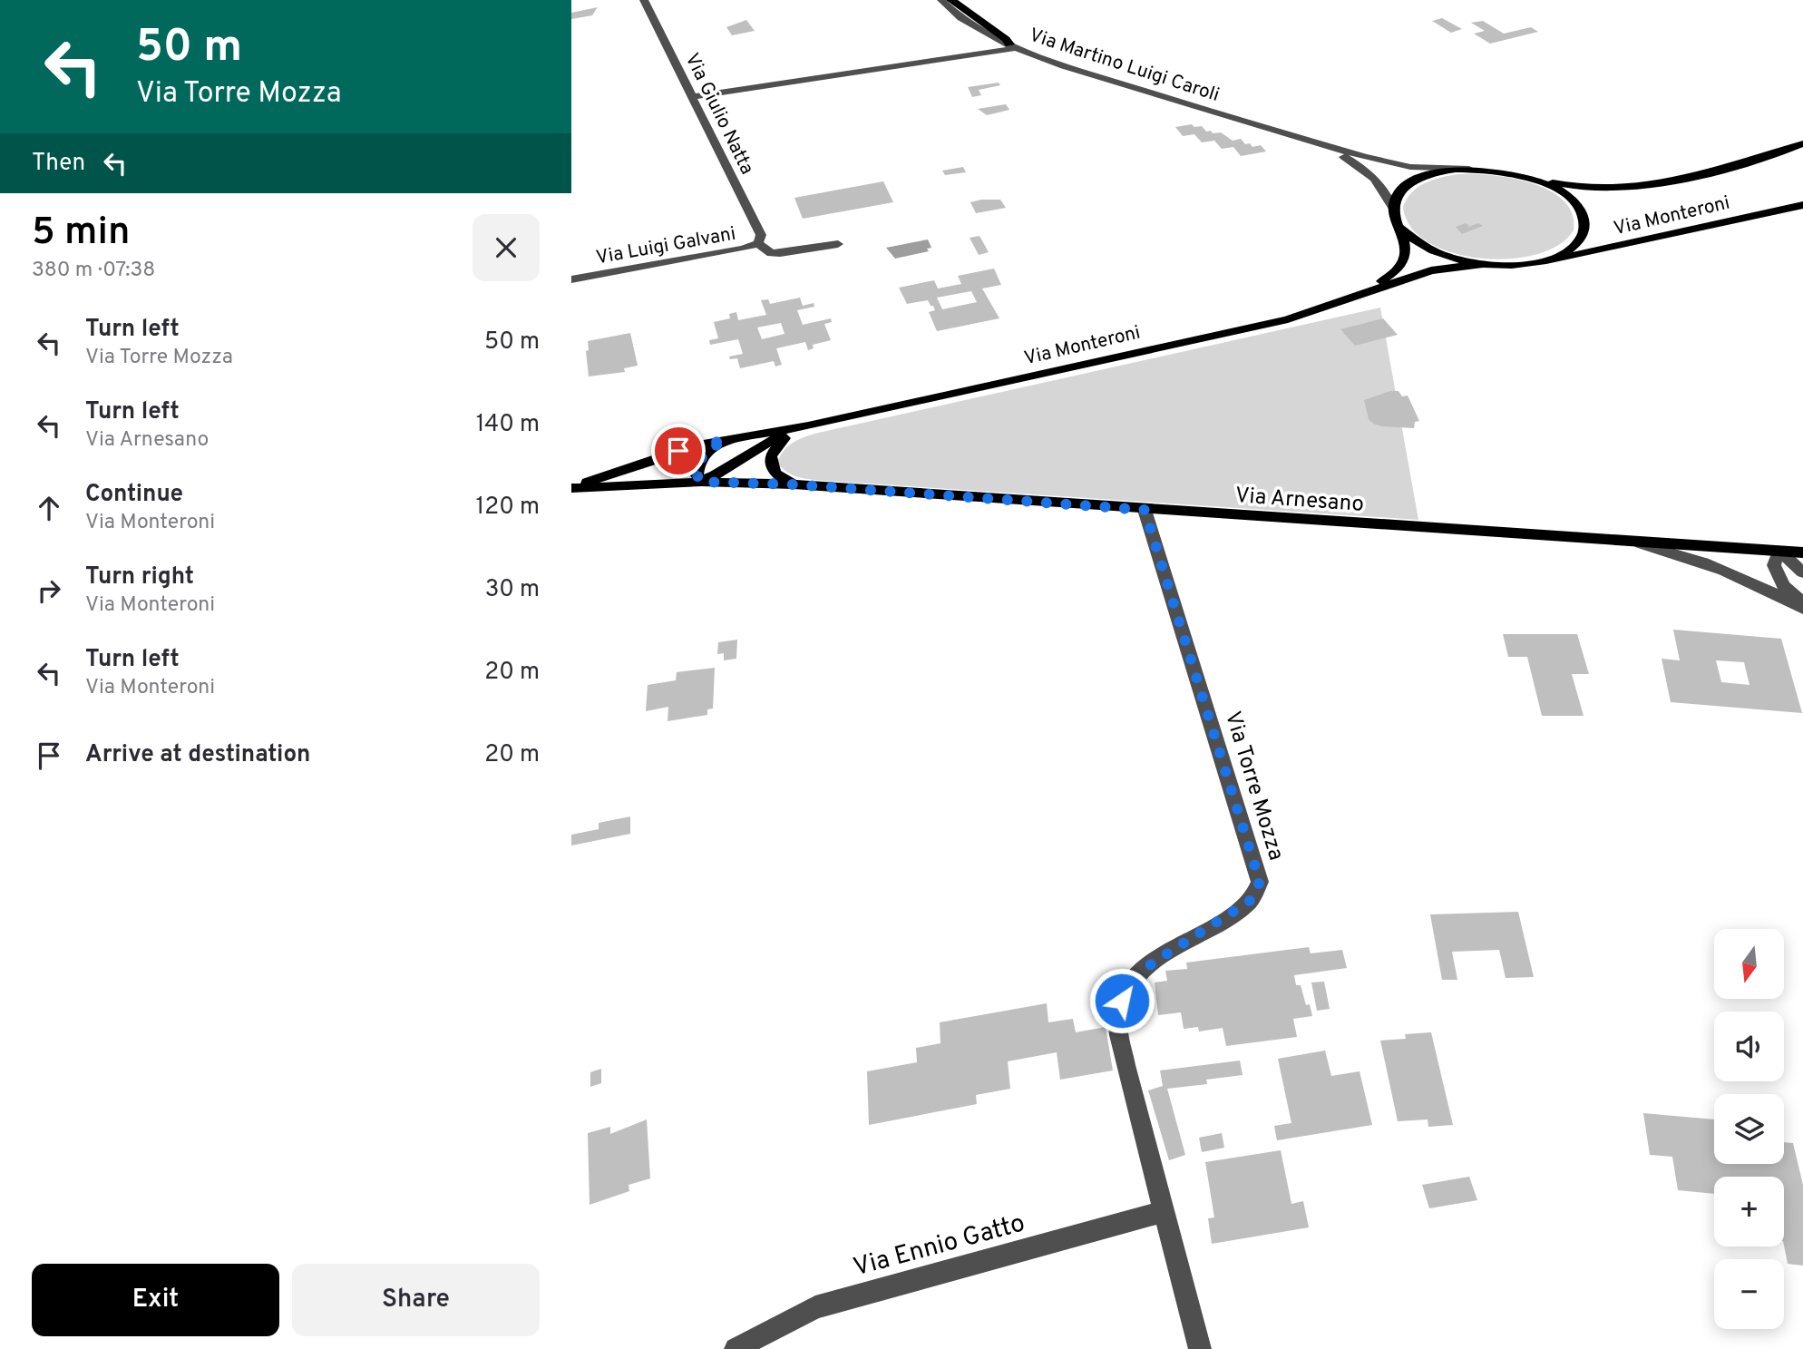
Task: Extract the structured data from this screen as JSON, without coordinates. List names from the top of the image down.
{
  "streets": {
    "main road": ["Via Monteroni", "Via Arnesano"],
    "street": [
      "Via Martino Luigi Caroli",
      "Via Giulio Natta",
      "Via Luigi Galvani",
      "Via Torre Mozza",
      "Via Ennio Gatto"
    ]
  },
  "crossings": [
    ["Via Martino Luigi Caroli", "Via Monteroni"],
    ["Via Giulio Natta", "Via Luigi Galvani"],
    ["Via Monteroni", "Via Arnesano"],
    ["Via Arnesano", "Via Torre Mozza"],
    ["Via Torre Mozza", "Via Ennio Gatto"]
  ],
  "north": "bottom",
  "page": {
    "turn": ["50 m", "Via Torre Mozza"],
    "then": "Then",
    "heading": ["5 min", "380 m · 07:38"],
    "list": [
      {
        "name": "Turn left",
        "note": "Via Torre Mozza",
        "value": "50 m"
      },
      {
        "name": "Turn left",
        "note": "Via Arnesano",
        "value": "140 m"
      },
      {
        "name": "Continue",
        "note": "Via Monteroni",
        "value": "120 m"
      },
      {
        "name": "Turn right",
        "note": "Via Monteroni",
        "value": "30 m"
      },
      {
        "name": "Turn left",
        "note": "Via Monteroni",
        "value": "20 m"
      },
      {
        "name": "Arrive at destination",
        "value": "20 m"
      }
    ],
    "map_buttons": ["+", "−"],
    "buttons": ["Exit", "Share"]
  }
}
